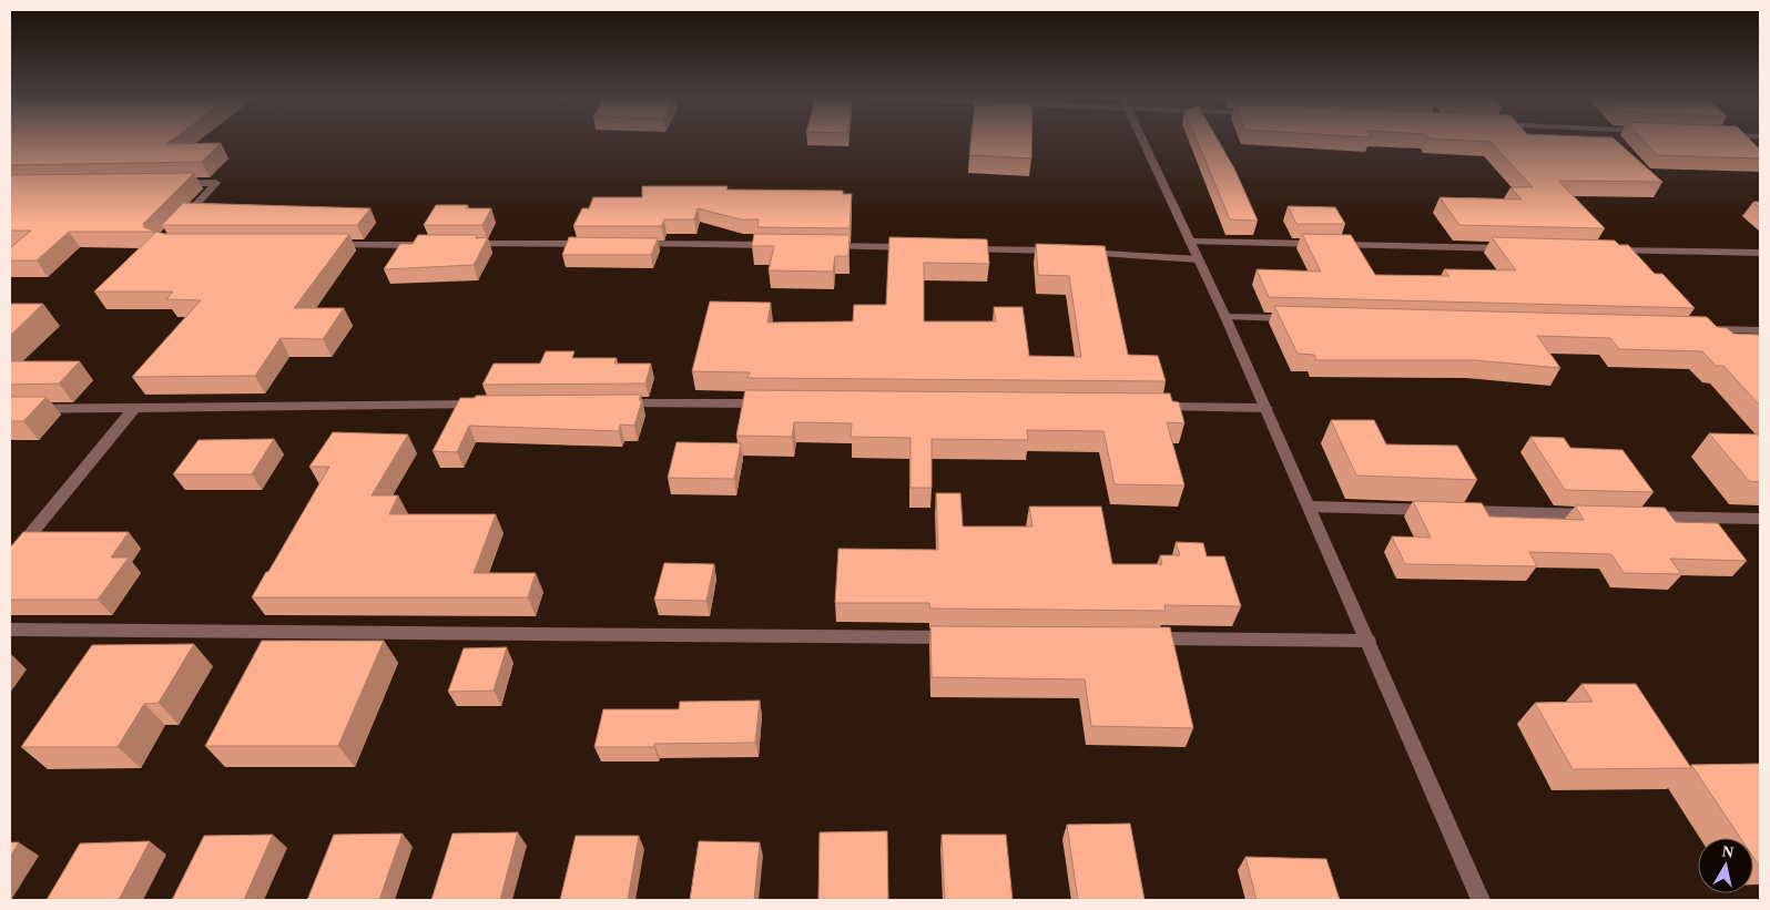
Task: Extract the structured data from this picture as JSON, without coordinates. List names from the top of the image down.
{
  "north": "top"
}
